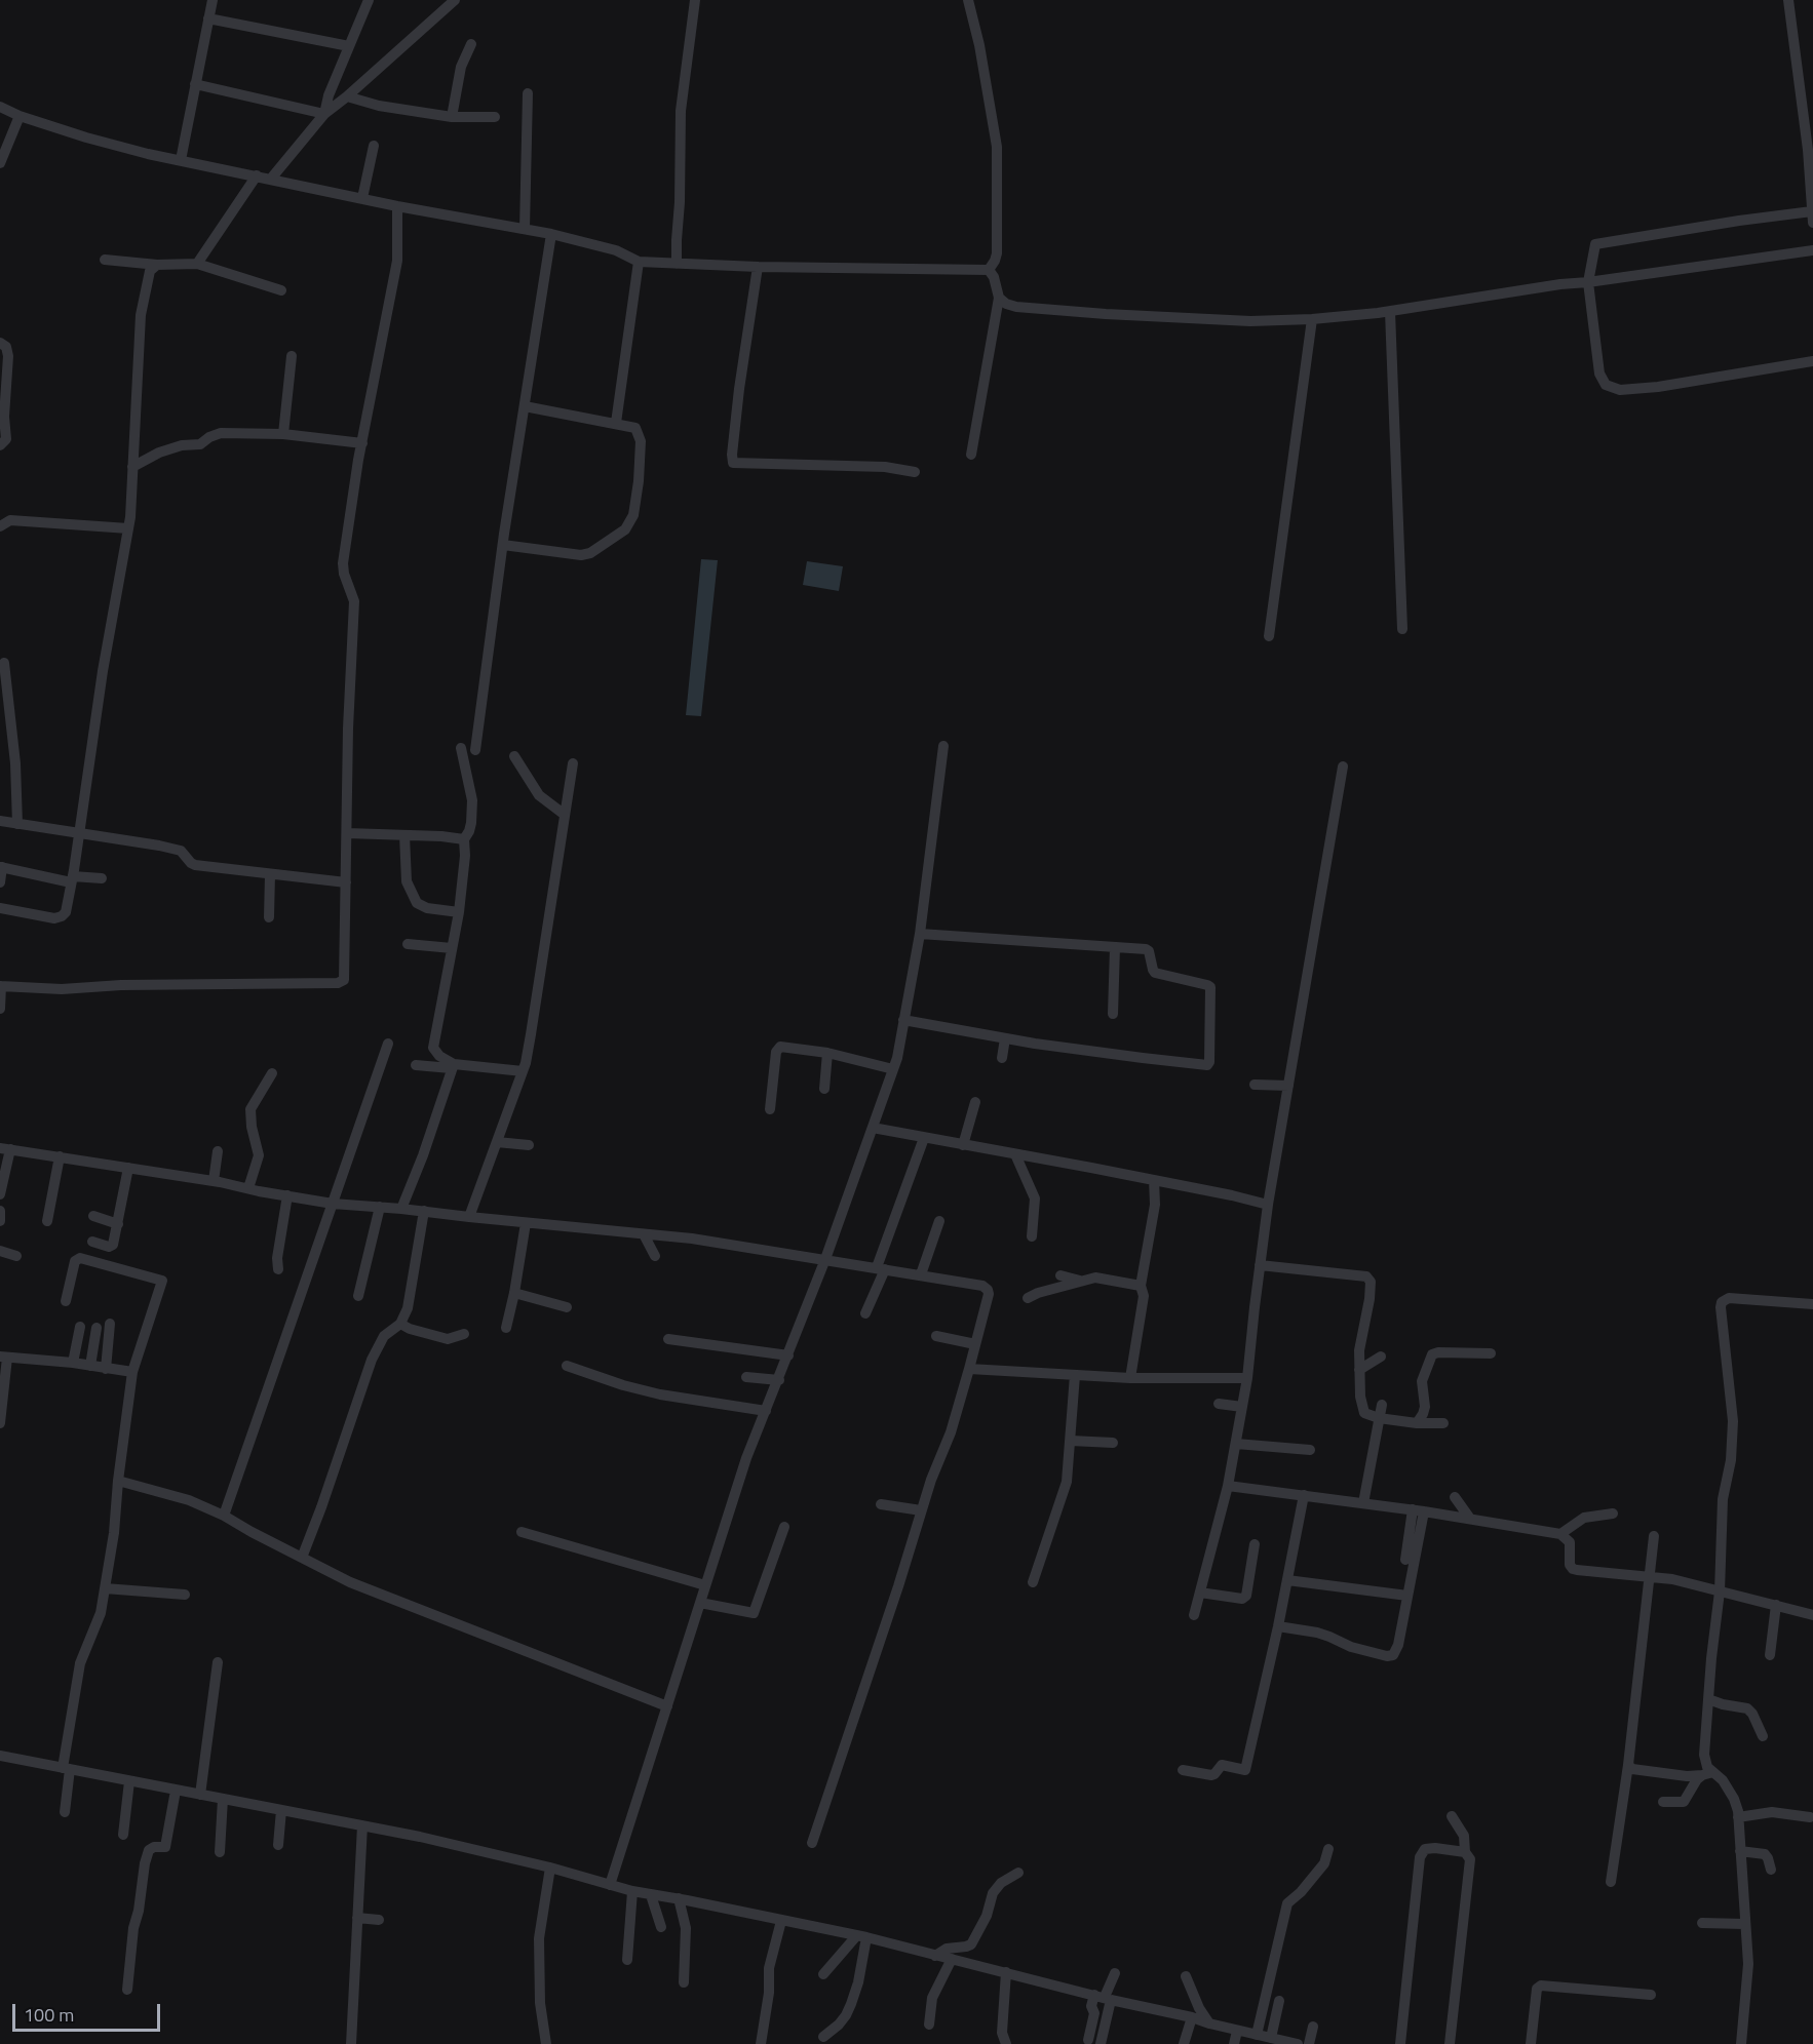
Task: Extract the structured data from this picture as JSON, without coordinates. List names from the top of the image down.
{
  "scale_bar": "100 m"
}
